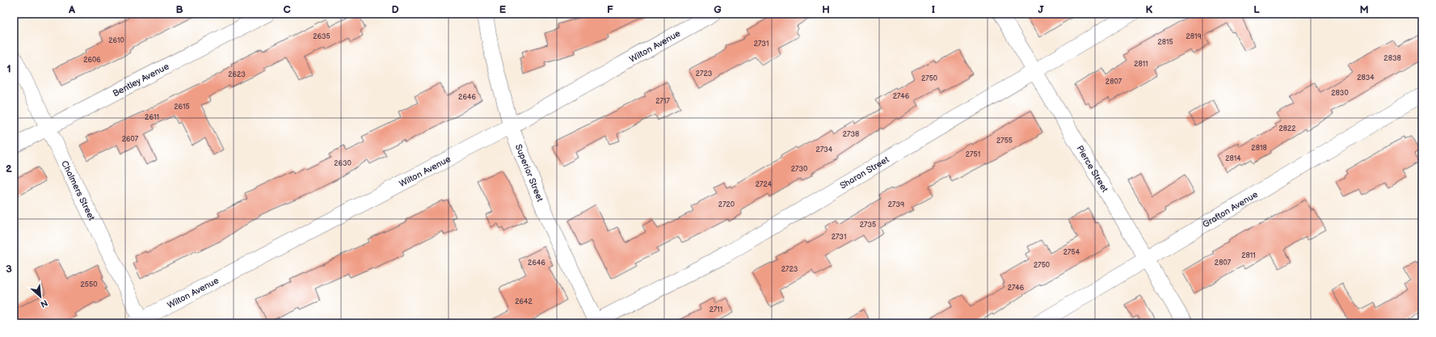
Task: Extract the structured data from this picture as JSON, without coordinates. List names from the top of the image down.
{
  "streets": {
    "street": [
      "Wilton Avenue",
      "Bentley Avenue",
      "Pierce Street",
      "Superior Street",
      "Sharon Street",
      "Chalmers Street",
      "Grafton Avenue"
    ]
  },
  "crossings": [
    ["Wilton Avenue", "Superior Street"],
    ["Wilton Avenue", "Chalmers Street"],
    ["Bentley Avenue", "Chalmers Street"],
    ["Pierce Street", "Sharon Street"],
    ["Pierce Street", "Grafton Avenue"],
    ["Superior Street", "Sharon Street"]
  ],
  "house_numbers": [
    "2635",
    "2819",
    "2610",
    "2815",
    "2731",
    "2838",
    "2606",
    "2811",
    "2723",
    "2623",
    "2834",
    "2750",
    "2807",
    "2830",
    "2746",
    "2646",
    "2717",
    "2615",
    "2611",
    "2822",
    "2738",
    "2607",
    "2755",
    "2818",
    "2734",
    "2751",
    "2814",
    "2630",
    "2730",
    "2724",
    "2720",
    "2739",
    "2735",
    "2731",
    "2754",
    "2811",
    "2646",
    "2807",
    "2750",
    "2723",
    "2550",
    "2746",
    "2642",
    "2711"
  ],
  "north": "bottom right",
  "grid": {
    "columns": [
      "A",
      "B",
      "C",
      "D",
      "E",
      "F",
      "G",
      "H",
      "I",
      "J",
      "K",
      "L",
      "M"
    ],
    "rows": ["1", "2", "3"]
  }
}
